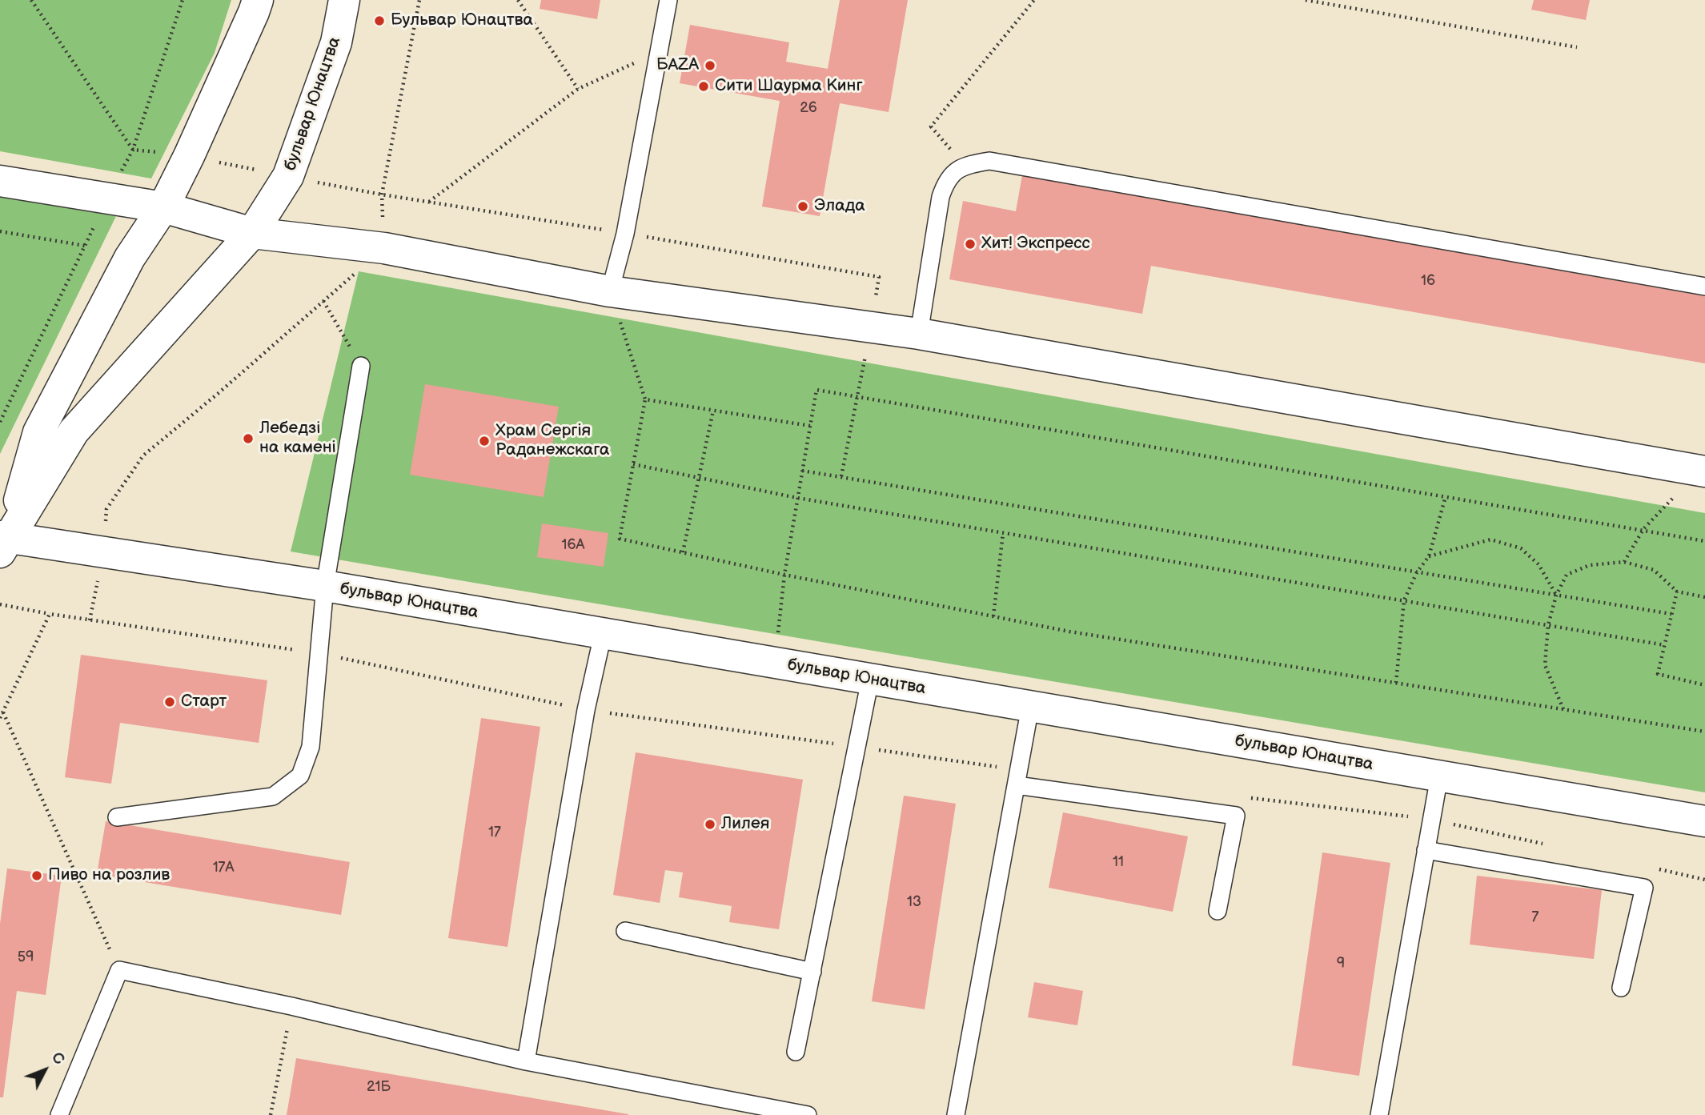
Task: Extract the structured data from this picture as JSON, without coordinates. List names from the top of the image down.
{
  "streets": {
    "street": ["бульвар Юнацтва"]
  },
  "places": [
    "Бульвар Юнацтва",
    "БАZA",
    "Сити Шаурма Кинг",
    "Элада",
    "Хит! Экспресс",
    "Лебедзі на камені",
    "Храм Сергія Раданежскага",
    "Старт",
    "Лилея",
    "Пиво на розлив"
  ],
  "house_numbers": [
    "26",
    "16",
    "16А",
    "17",
    "11",
    "17А",
    "13",
    "7",
    "59",
    "9",
    "21Б"
  ],
  "north": "top right"
}
